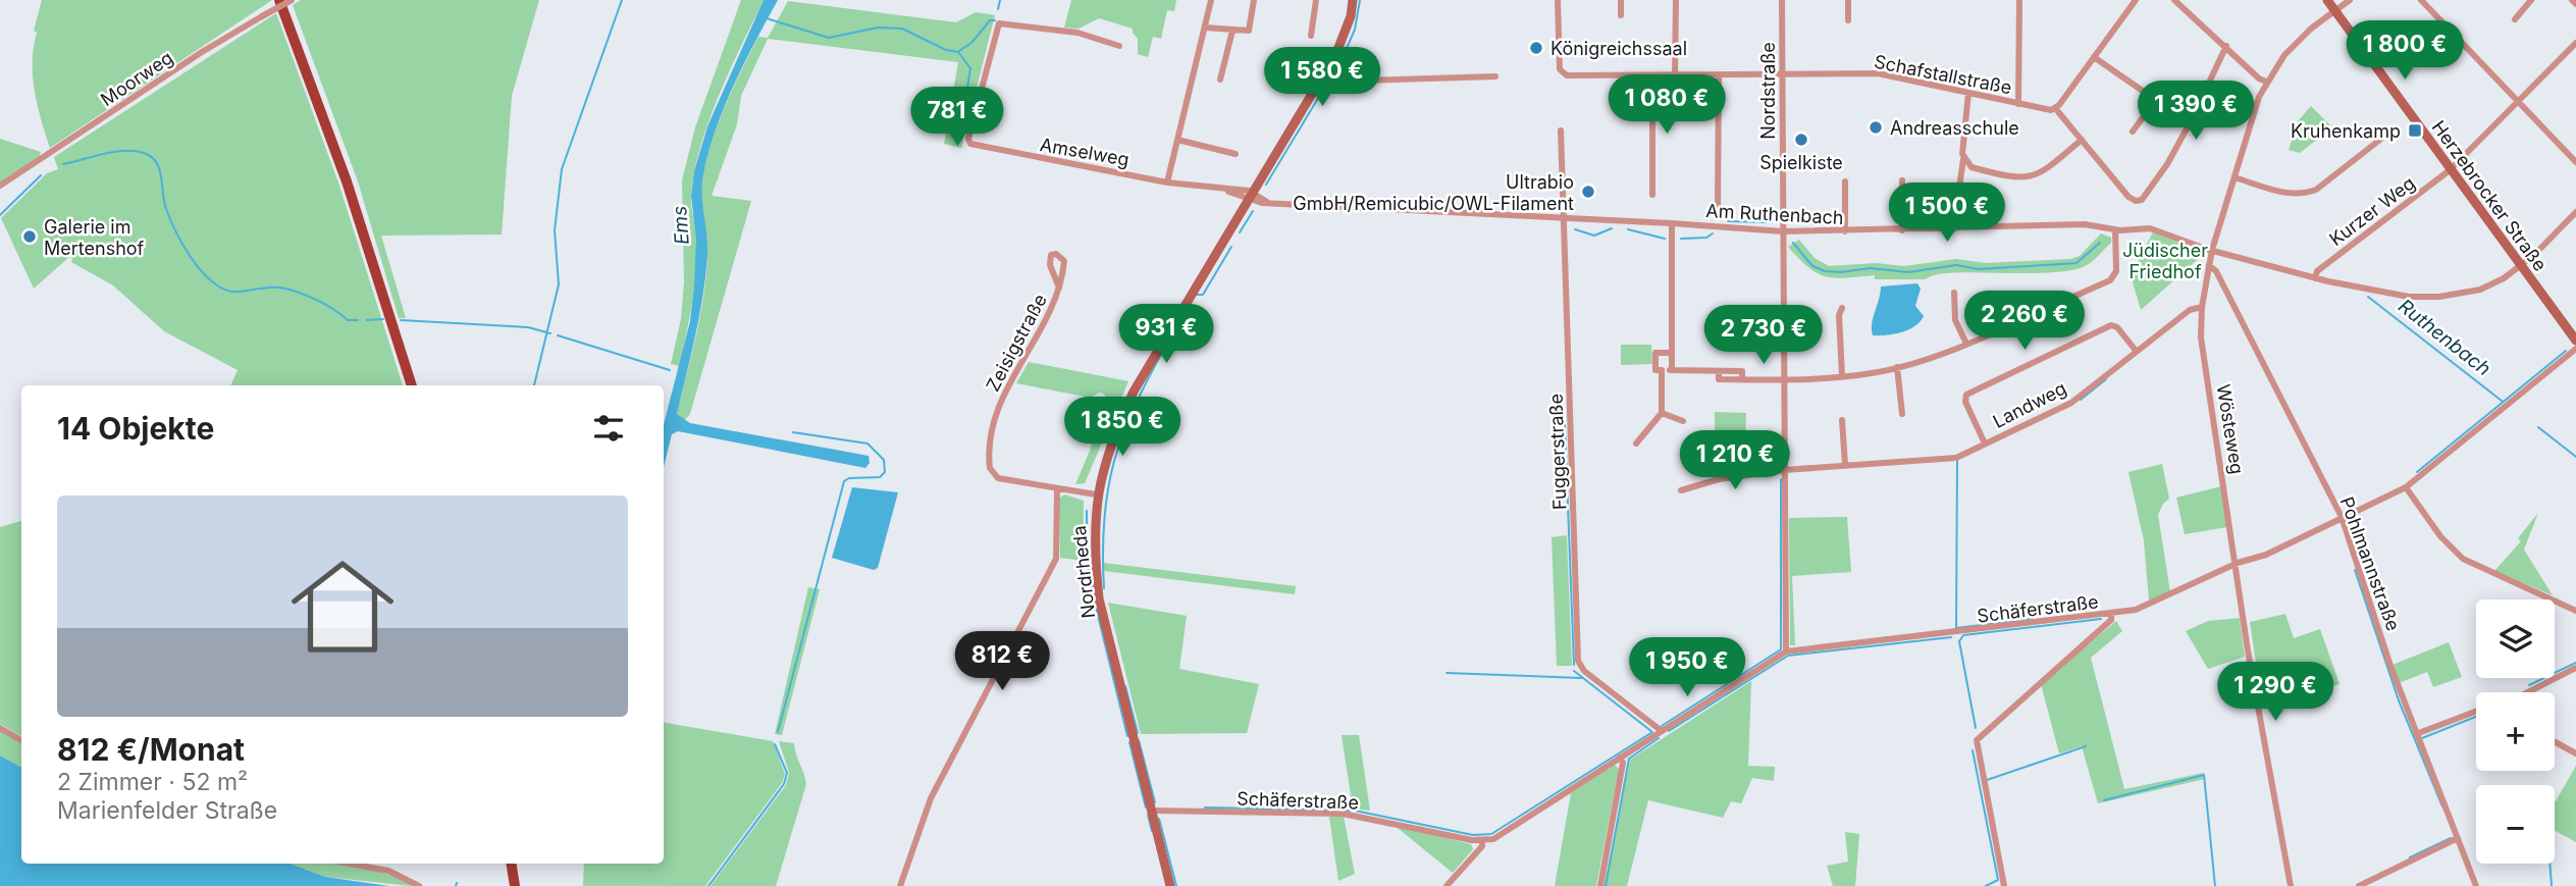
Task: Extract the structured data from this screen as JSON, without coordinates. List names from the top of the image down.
{
  "streets": {
    "main road": ["Herzebrocker Straße", "Nordrheda"],
    "street": [
      "Schafstallstraße",
      "Moorweg",
      "Nordstraße",
      "Amselweg",
      "Kurzer Weg",
      "Am Ruthenbach",
      "Zeisigstraße",
      "Landweg",
      "Wösteweg",
      "Fuggerstraße",
      "Pohlmannstraße",
      "Schäferstraße"
    ]
  },
  "crossings": [
    ["Schafstallstraße", "Nordstraße"],
    ["Nordstraße", "Am Ruthenbach"],
    ["Nordstraße", "Landweg"],
    ["Nordstraße", "Schäferstraße"],
    ["Amselweg", "Am Ruthenbach"],
    ["Amselweg", "Nordrheda"],
    ["Herzebrocker Straße", "Kurzer Weg"],
    ["Herzebrocker Straße", "Am Ruthenbach"],
    ["Herzebrocker Straße", "Wösteweg"],
    ["Kurzer Weg", "Am Ruthenbach"],
    ["Am Ruthenbach", "Wösteweg"],
    ["Am Ruthenbach", "Fuggerstraße"],
    ["Am Ruthenbach", "Nordrheda"],
    ["Zeisigstraße", "Nordrheda"],
    ["Landweg", "Wösteweg"],
    ["Wösteweg", "Pohlmannstraße"],
    ["Wösteweg", "Schäferstraße"],
    ["Fuggerstraße", "Schäferstraße"],
    ["Pohlmannstraße", "Schäferstraße"],
    ["Nordrheda", "Schäferstraße"]
  ],
  "water": ["Ems", "Ruthenbach"],
  "parks": ["Jüdischer Friedhof"],
  "places": {
    "other": [
      "Königreichssaal",
      "Andreasschule",
      "Spielkiste",
      "Ultrabio GmbH/Remicubic/OWL-Filament",
      "Galerie im Mertenshof"
    ],
    "transit": ["Kruhenkamp"]
  },
  "page": {
    "price": [
      "1 800 €",
      "1 580 €",
      "1 080 €",
      "1 390 €",
      "781 €",
      "1 500 €",
      "2 260 €",
      "931 €",
      "2 730 €",
      "1 850 €",
      "1 210 €",
      "812 €",
      "1 950 €",
      "1 290 €"
    ],
    "heading": "14 Objekte",
    "list": [
      {
        "name": "812 €/Monat",
        "note": "2 Zimmer · 52 m² · Marienfelder Straße"
      }
    ],
    "map_buttons": ["+", "−"]
  }
}
